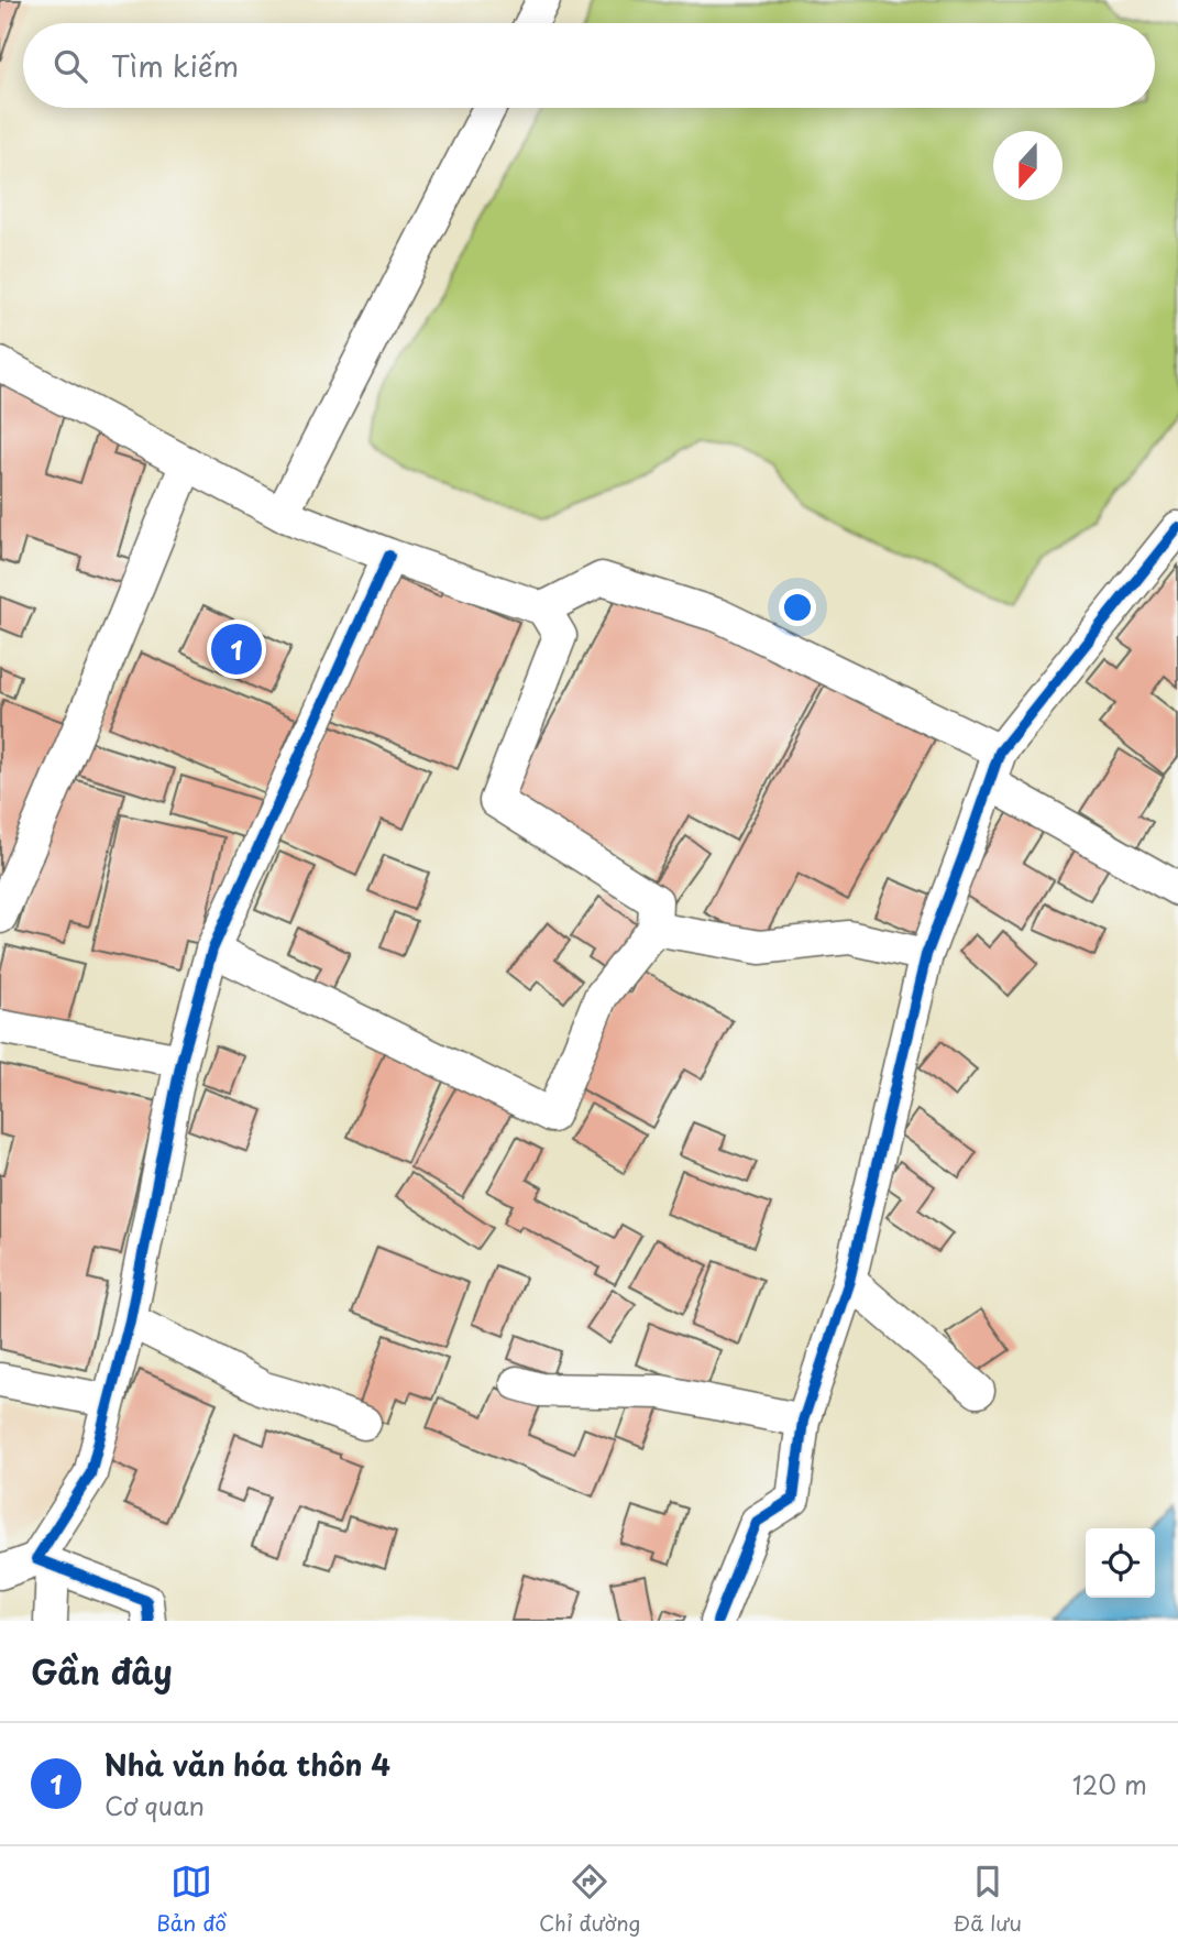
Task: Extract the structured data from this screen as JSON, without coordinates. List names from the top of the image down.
{
  "north": "bottom",
  "page": {
    "search": "Tìm kiếm",
    "pins": "1",
    "heading": "Gần đây",
    "list": [
      {
        "mark": "1",
        "name": "Nhà văn hóa thôn 4",
        "note": "Cơ quan",
        "value": "120 m"
      }
    ],
    "nav": ["Bản đồ", "Chỉ đường", "Đã lưu"]
  }
}
